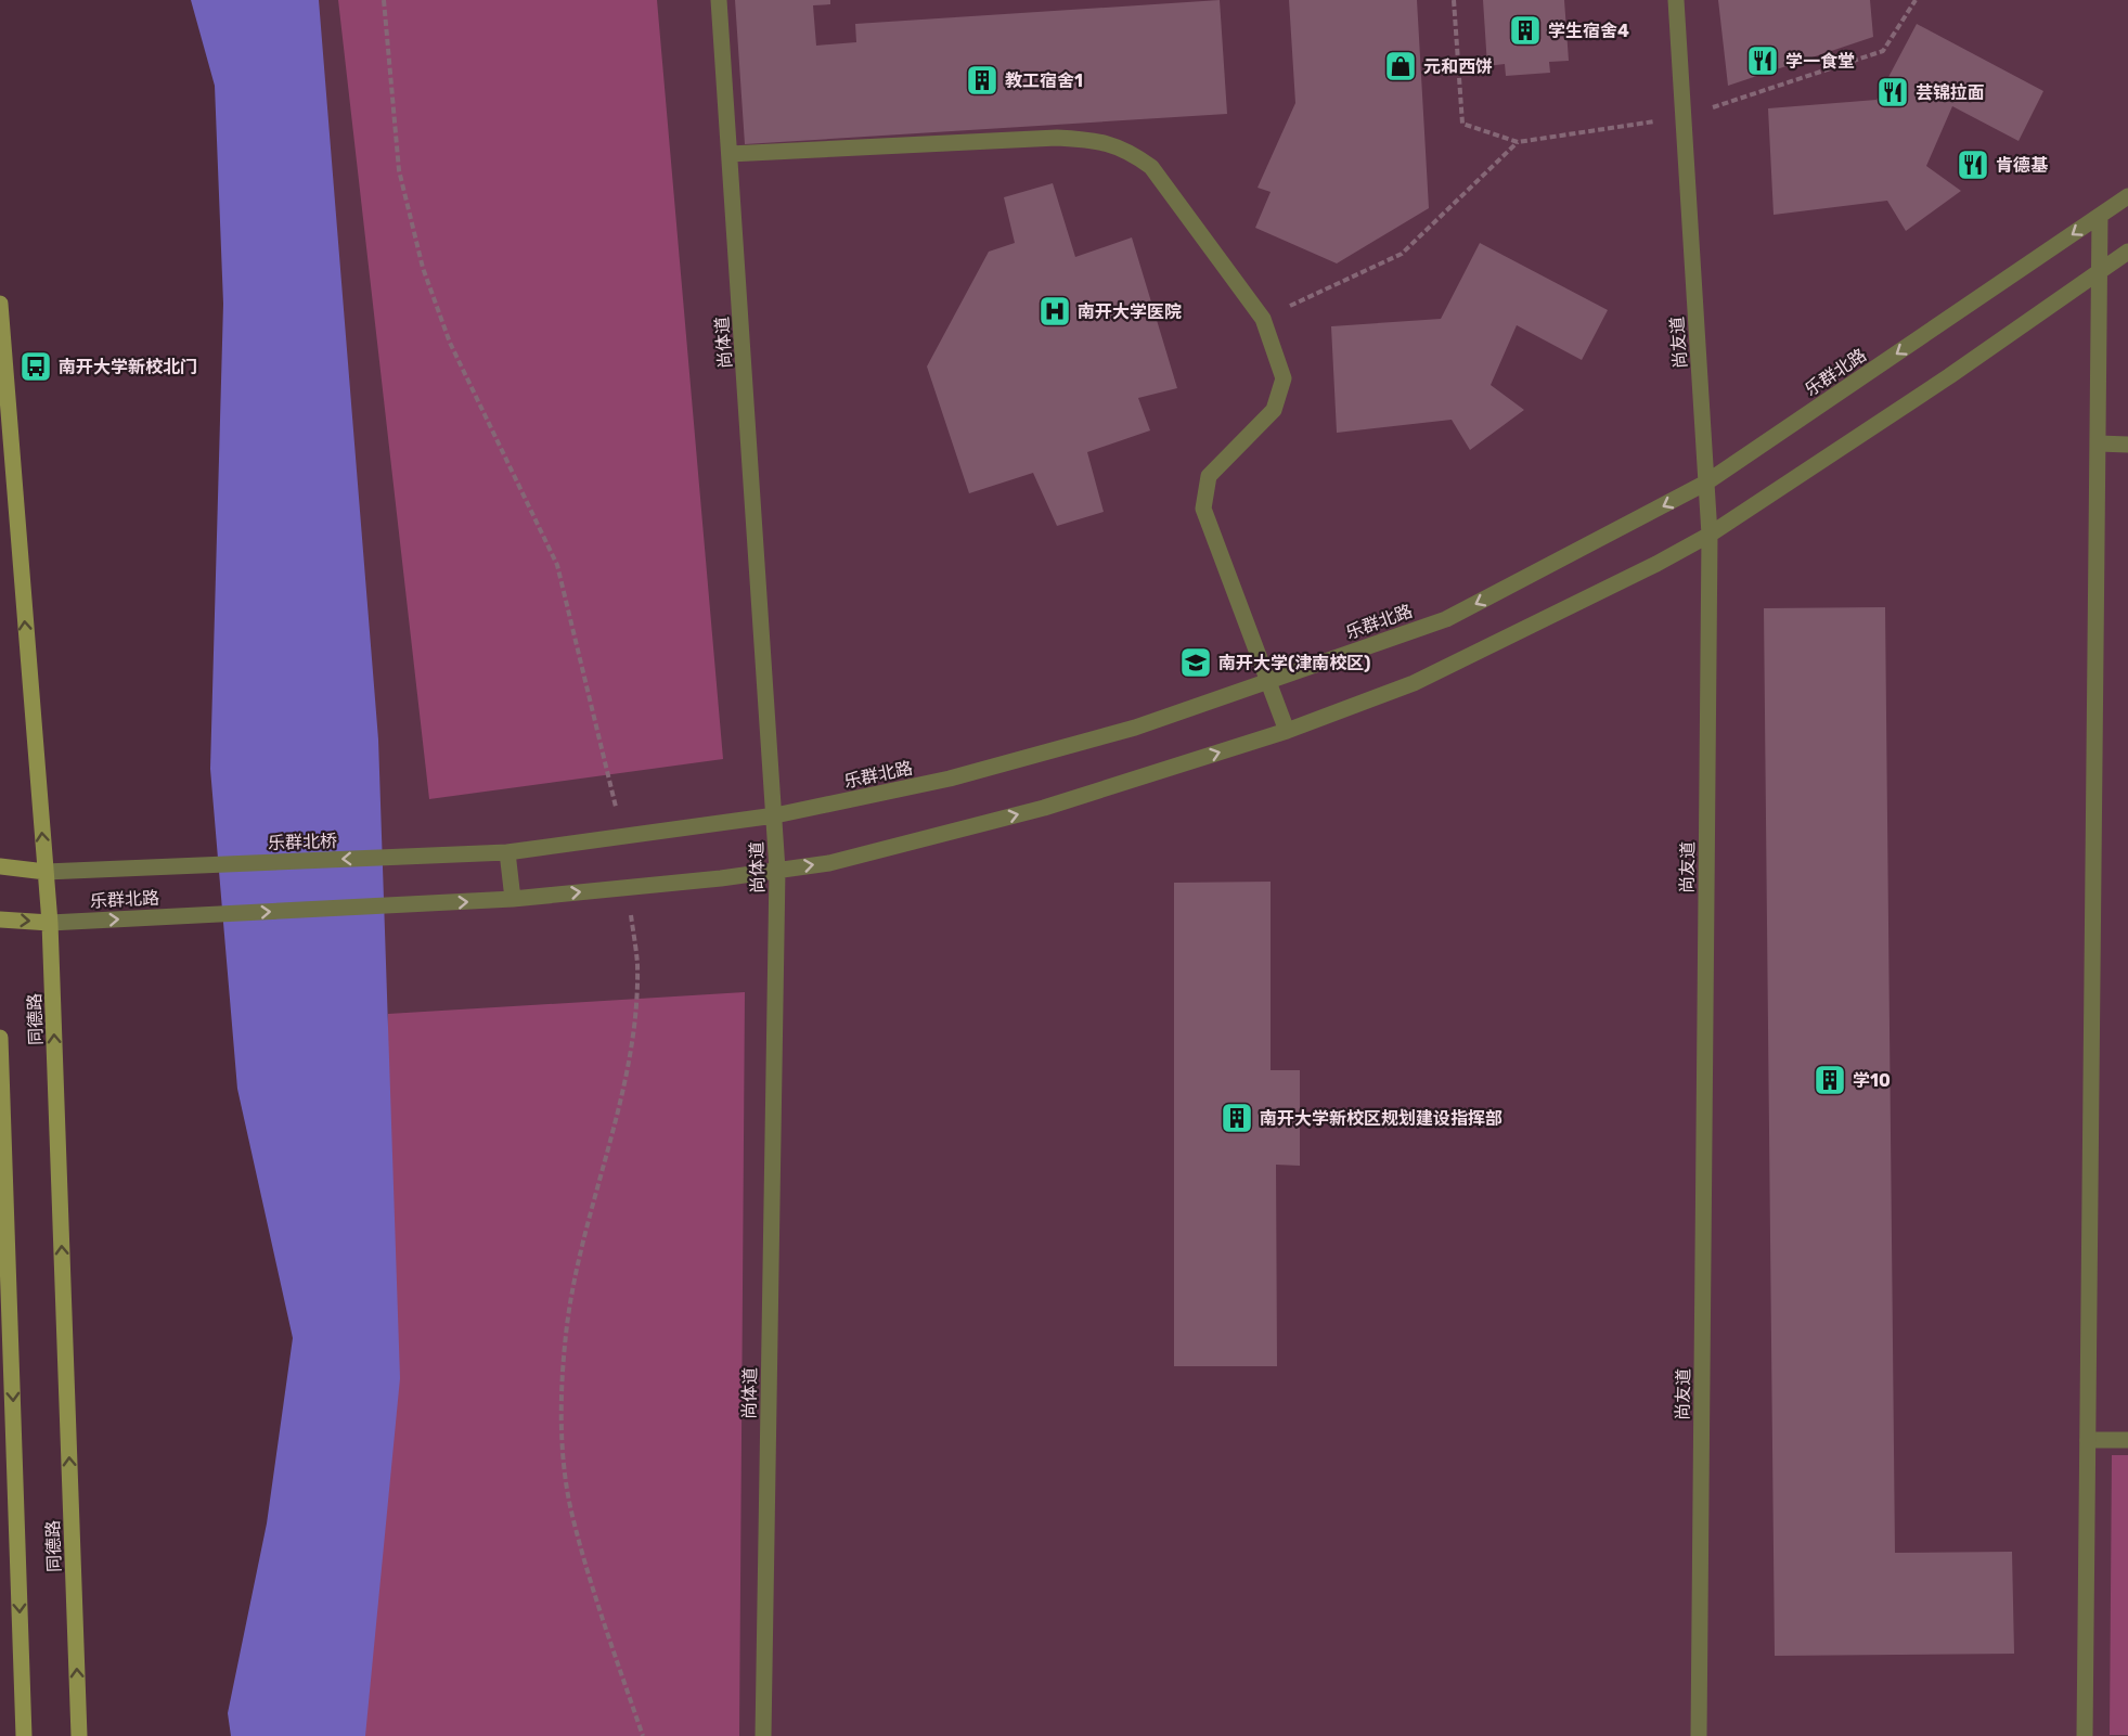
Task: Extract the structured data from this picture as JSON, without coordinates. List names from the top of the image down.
{
  "streets": {
    "main road": ["同德路"],
    "street": [
      "尚体道",
      "尚友道",
      "乐群北路",
      "乐群北桥"
    ]
  },
  "crossings": [
    ["尚体道", "乐群北路"],
    ["尚友道", "乐群北路"],
    ["乐群北路", "乐群北桥"],
    ["乐群北路", "同德路"]
  ],
  "one_way": ["乐群北桥"],
  "places": {
    "building": [
      "学生宿舍4",
      "教工宿舍1",
      "学10",
      "南开大学新校区规划建设指挥部"
    ],
    "restaurant": ["学一食堂", "芸锦拉面", "肯德基"],
    "shop": ["元和西饼"],
    "hospital": ["南开大学医院"],
    "bus stop": ["南开大学新校北门"],
    "school or university": ["南开大学(津南校区)"]
  }
}
